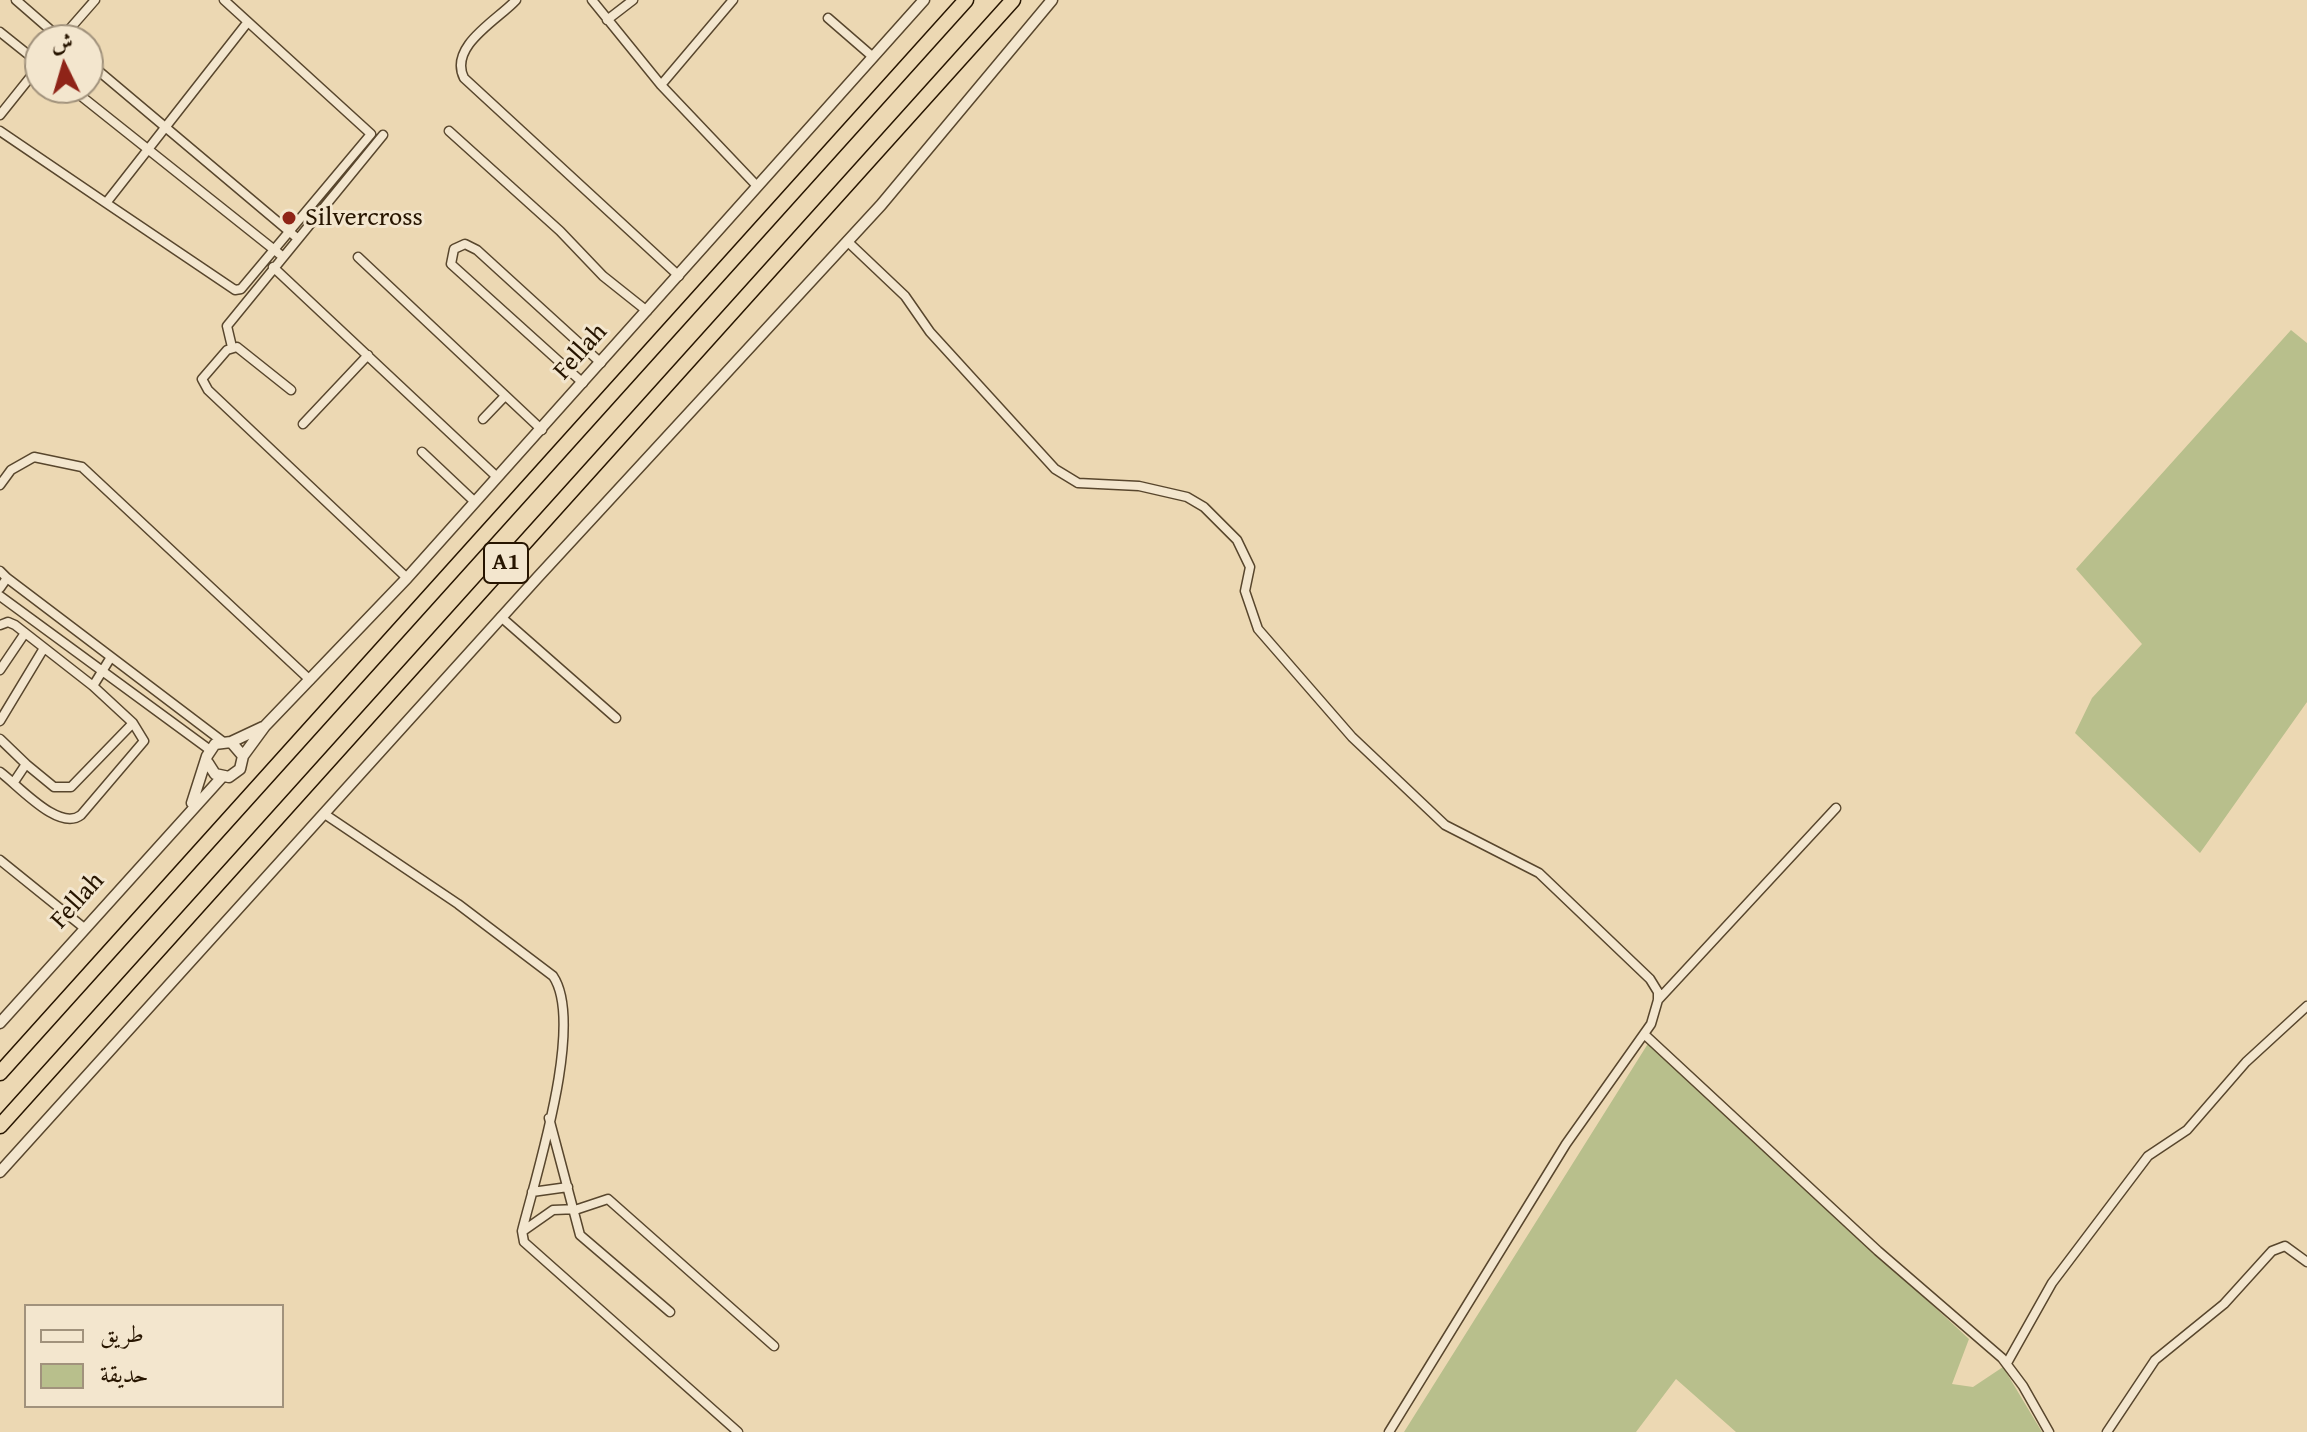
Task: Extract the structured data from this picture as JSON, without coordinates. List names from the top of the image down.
{
  "streets": {
    "highway": ["A1"],
    "street": ["Fellah"]
  },
  "places": ["Silvercross"],
  "legend": ["طريق", "حديقة"],
  "north": "top"
}
